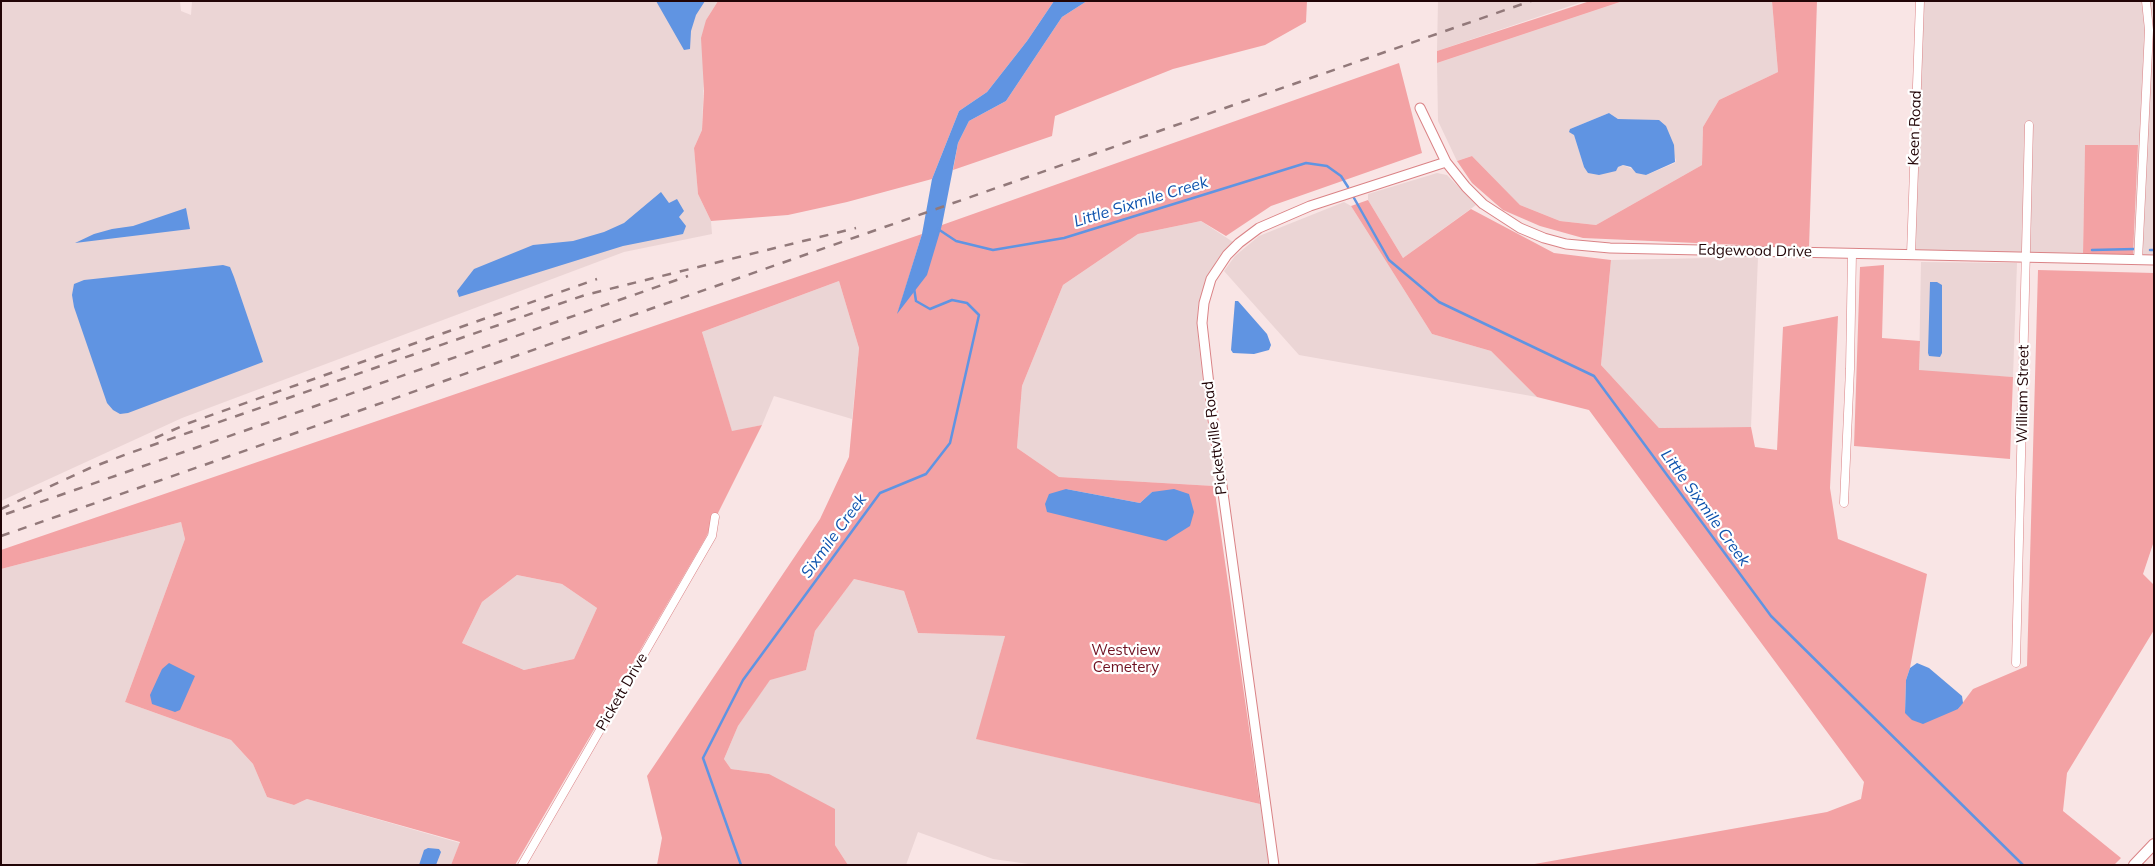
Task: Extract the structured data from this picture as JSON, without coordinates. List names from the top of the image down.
{
  "streets": {
    "street": [
      "Keen Road",
      "Edgewood Drive",
      "William Street",
      "Pickettville Road",
      "Pickett Drive"
    ]
  },
  "crossings": [
    ["Keen Road", "Edgewood Drive"],
    ["Edgewood Drive", "William Street"],
    ["Edgewood Drive", "Pickettville Road"]
  ],
  "water": ["Little Sixmile Creek", "Sixmile Creek"],
  "parks": ["Westview Cemetery"]
}
